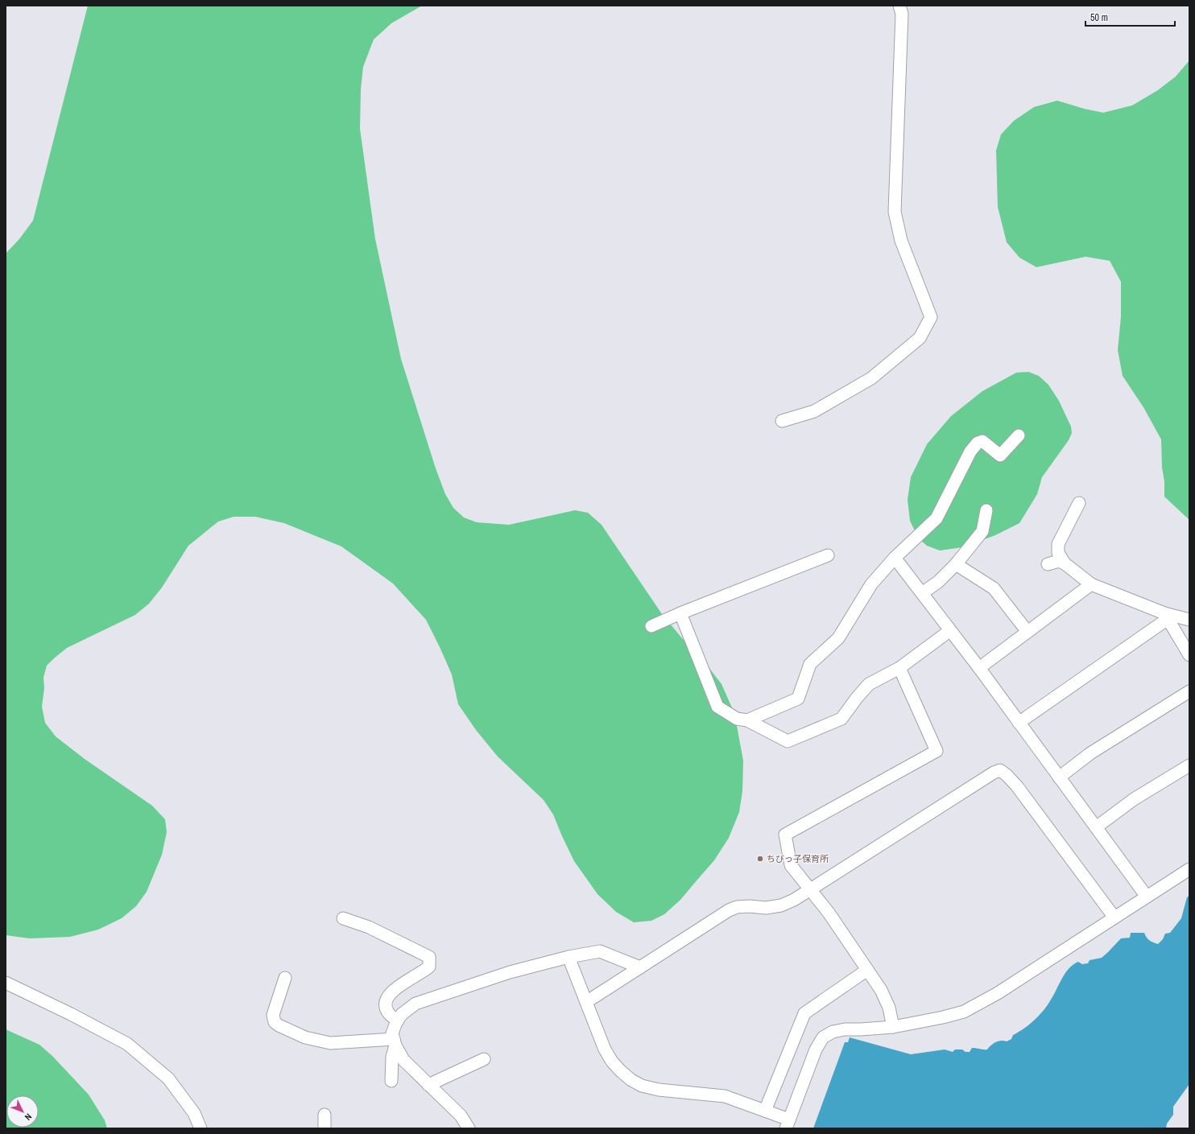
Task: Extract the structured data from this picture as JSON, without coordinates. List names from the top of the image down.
{
  "places": ["ちびっ子保育所"],
  "scale_bar": "50 m",
  "north": "bottom right"
}
